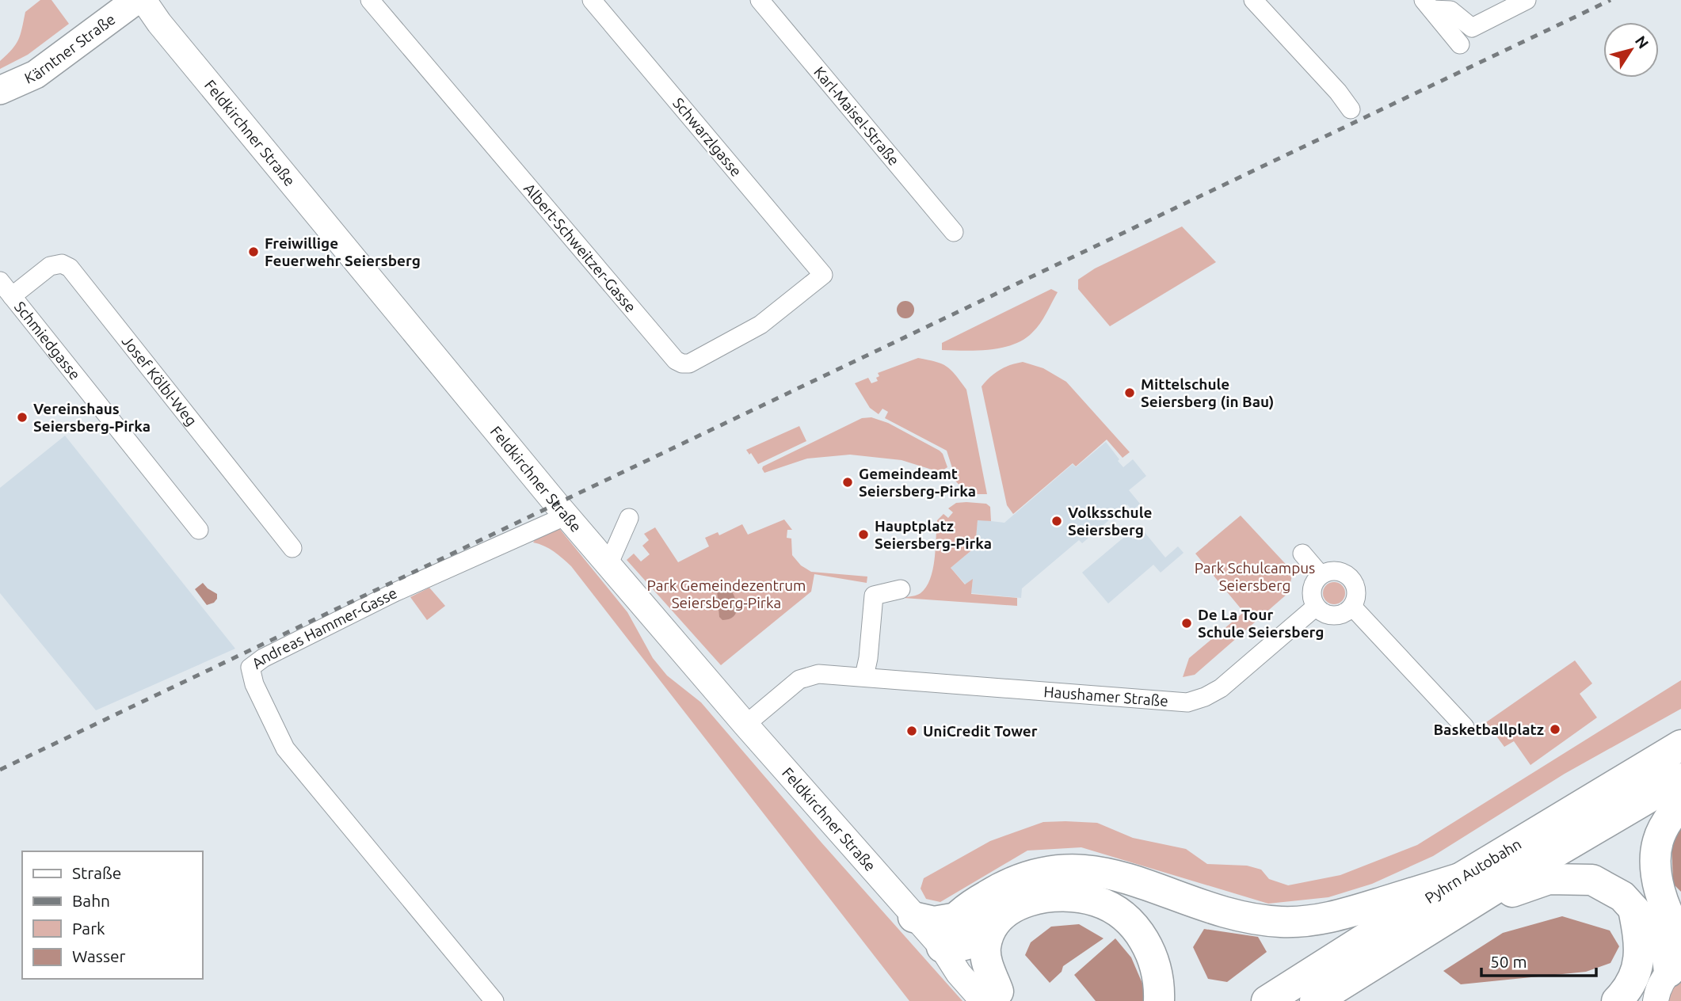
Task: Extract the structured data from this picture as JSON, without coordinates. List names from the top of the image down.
{
  "streets": {
    "highway": ["Pyhrn Autobahn"],
    "main road": ["Kärntner Straße", "Feldkirchner Straße"],
    "street": [
      "Karl-Maisel-Straße",
      "Schwarzlgasse",
      "Albert-Schweitzer-Gasse",
      "Schmiedgasse",
      "Josef Kölbl-Weg",
      "Andreas Hammer-Gasse",
      "Haushamer Straße"
    ]
  },
  "crossings": [
    ["Feldkirchner Straße", "Andreas Hammer-Gasse"],
    ["Feldkirchner Straße", "Haushamer Straße"],
    ["Schwarzlgasse", "Albert-Schweitzer-Gasse"],
    ["Schmiedgasse", "Josef Kölbl-Weg"]
  ],
  "parks": ["Park Schulcampus Seiersberg", "Park Gemeindezentrum Seiersberg-Pirka"],
  "places": [
    "Freiwillige Feuerwehr Seiersberg",
    "Mittelschule Seiersberg (in Bau)",
    "Vereinshaus Seiersberg-Pirka",
    "Gemeindeamt Seiersberg-Pirka",
    "Volksschule Seiersberg",
    "Hauptplatz Seiersberg-Pirka",
    "De La Tour Schule Seiersberg",
    "Basketballplatz",
    "UniCredit Tower"
  ],
  "legend": [
    "Straße",
    "Bahn",
    "Park",
    "Wasser"
  ],
  "scale_bar": "50 m",
  "north": "top right"
}
